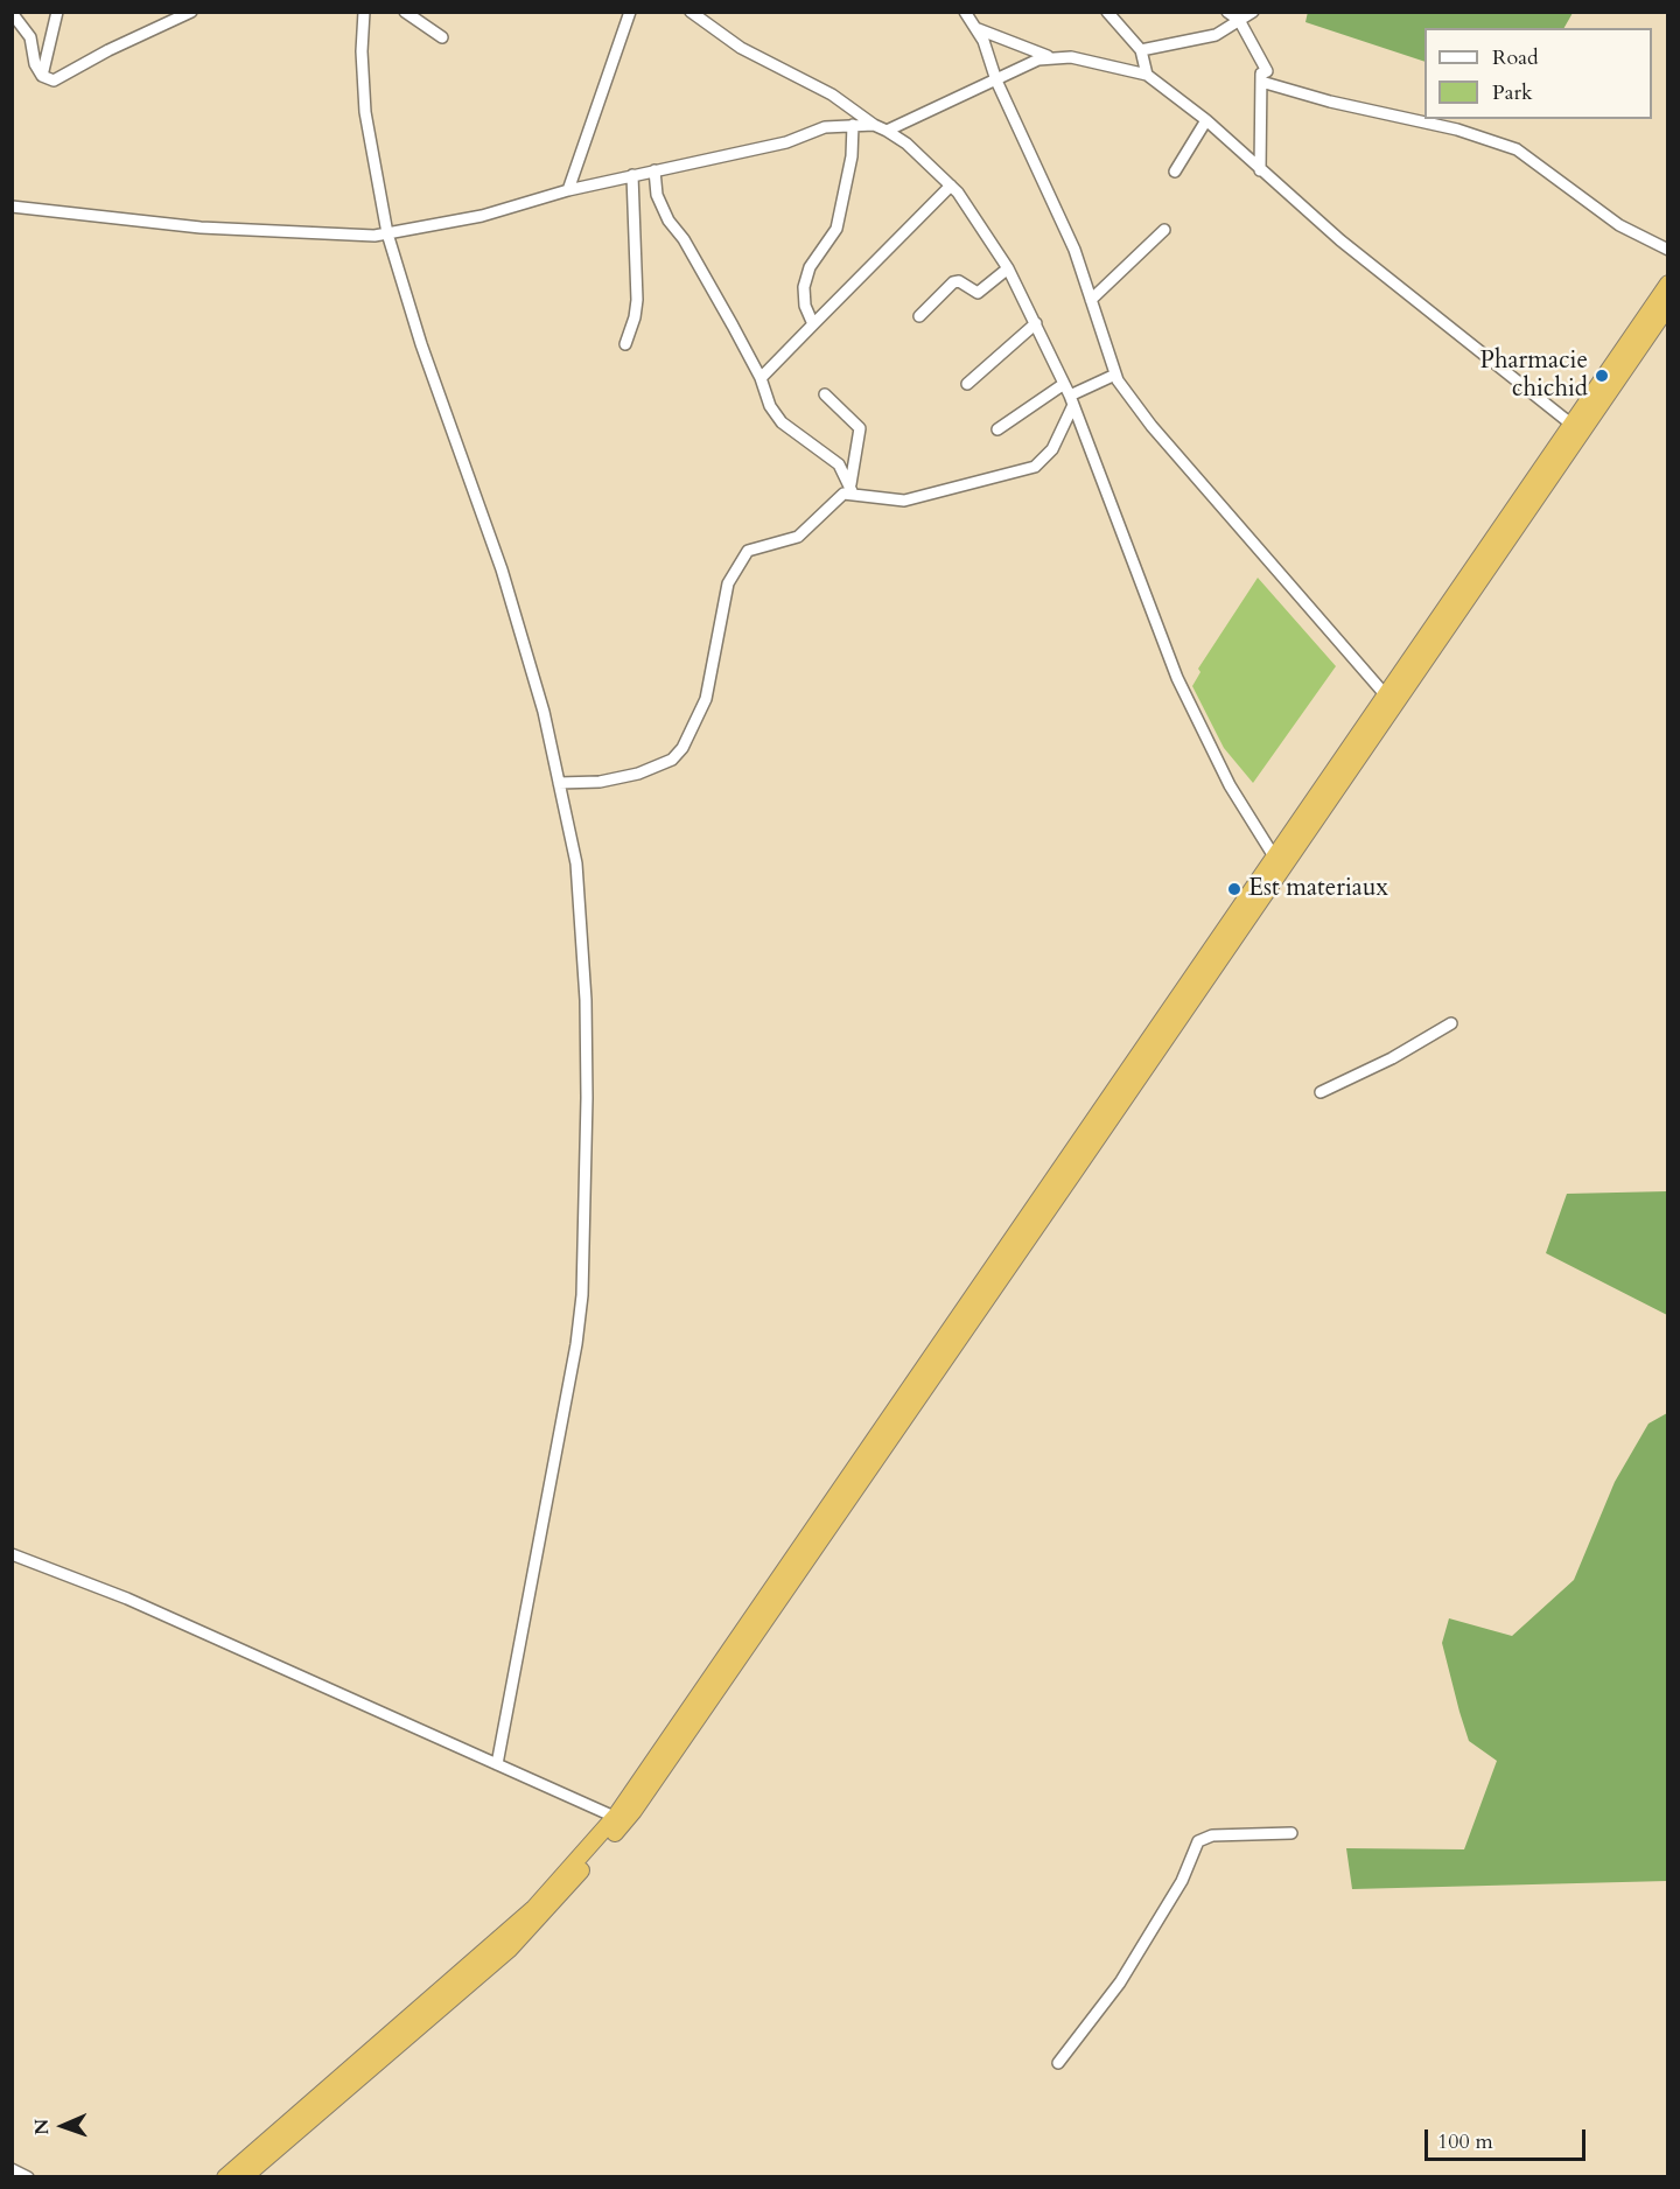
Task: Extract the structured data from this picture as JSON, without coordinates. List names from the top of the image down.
{
  "places": ["Pharmacie chichid", "Est materiaux"],
  "legend": ["Road", "Park"],
  "scale_bar": "100 m",
  "north": "left"
}
